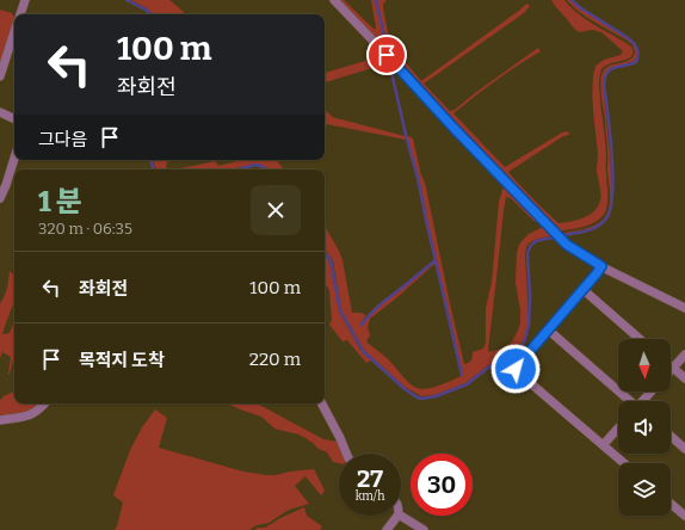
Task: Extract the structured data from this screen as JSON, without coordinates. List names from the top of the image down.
{
  "north": "bottom",
  "page": {
    "turn": ["100 m", "좌회전"],
    "then": "그다음",
    "heading": ["1 분", "320 m · 06:35"],
    "list": [
      {
        "name": "좌회전",
        "value": "100 m"
      },
      {
        "name": "목적지 도착",
        "value": "220 m"
      }
    ],
    "speed": "27 km/h",
    "limit": "30"
  }
}
